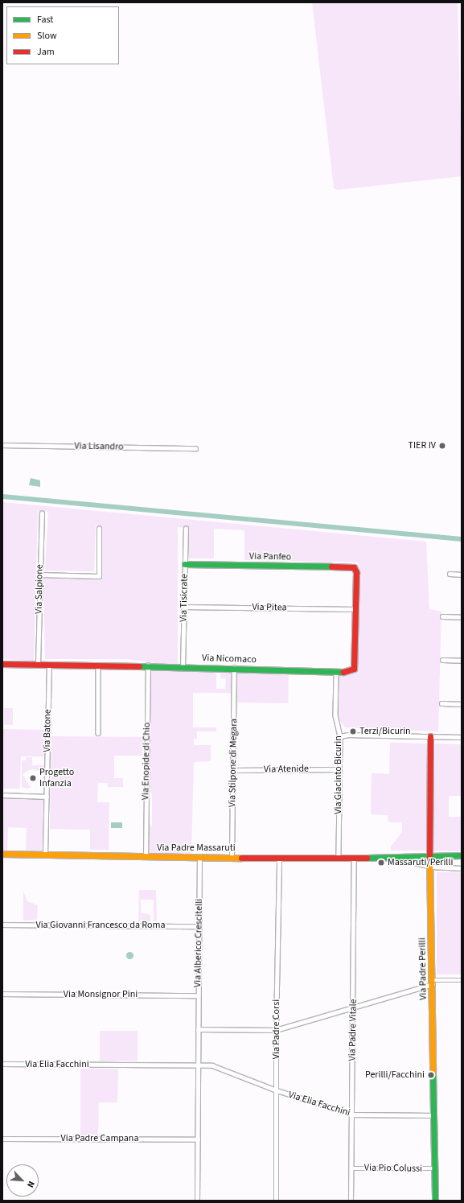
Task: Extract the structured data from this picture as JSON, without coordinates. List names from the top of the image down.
{
  "streets": {
    "street": [
      "Via Lisandro",
      "Via Panfeo",
      "Via Salpione",
      "Via Tisicrate",
      "Via Pitea",
      "Via Nicomaco",
      "Via Batone",
      "Via Enopide di Chio",
      "Via Stilpone di Megara",
      "Via Atenide",
      "Via Giacinto Bicurin",
      "Via Padre Massaruti",
      "Via Giovanni Francesco da Roma",
      "Via Alberico Crescitelli",
      "Via Padre Perilli",
      "Via Monsignor Pini",
      "Via Padre Corsi",
      "Via Padre Vitale",
      "Via Elia Facchini",
      "Via Padre Campana",
      "Via Pio Colussi"
    ]
  },
  "crossings": [
    ["Via Panfeo", "Via Tisicrate"],
    ["Via Panfeo", "Via Nicomaco"],
    ["Via Salpione", "Via Nicomaco"],
    ["Via Tisicrate", "Via Pitea"],
    ["Via Tisicrate", "Via Nicomaco"],
    ["Via Pitea", "Via Nicomaco"],
    ["Via Nicomaco", "Via Batone"],
    ["Via Nicomaco", "Via Enopide di Chio"],
    ["Via Nicomaco", "Via Stilpone di Megara"],
    ["Via Nicomaco", "Via Giacinto Bicurin"],
    ["Via Batone", "Via Padre Massaruti"],
    ["Via Enopide di Chio", "Via Padre Massaruti"],
    ["Via Stilpone di Megara", "Via Atenide"],
    ["Via Stilpone di Megara", "Via Padre Massaruti"],
    ["Via Atenide", "Via Giacinto Bicurin"],
    ["Via Giacinto Bicurin", "Via Padre Massaruti"],
    ["Via Padre Massaruti", "Via Alberico Crescitelli"],
    ["Via Padre Massaruti", "Via Padre Perilli"],
    ["Via Padre Massaruti", "Via Padre Corsi"],
    ["Via Padre Massaruti", "Via Padre Vitale"],
    ["Via Giovanni Francesco da Roma", "Via Alberico Crescitelli"],
    ["Via Alberico Crescitelli", "Via Monsignor Pini"],
    ["Via Alberico Crescitelli", "Via Elia Facchini"],
    ["Via Padre Perilli", "Via Elia Facchini"],
    ["Via Padre Perilli", "Via Pio Colussi"],
    ["Via Padre Corsi", "Via Elia Facchini"],
    ["Via Padre Vitale", "Via Elia Facchini"],
    ["Via Padre Vitale", "Via Pio Colussi"]
  ],
  "places": [
    "TIER IV",
    "Terzi/Bicurin",
    "Progetto Infanzia",
    "Massaruti/Perilli",
    "Perilli/Facchini"
  ],
  "legend": ["Fast", "Slow", "Jam"],
  "north": "bottom right"
}
